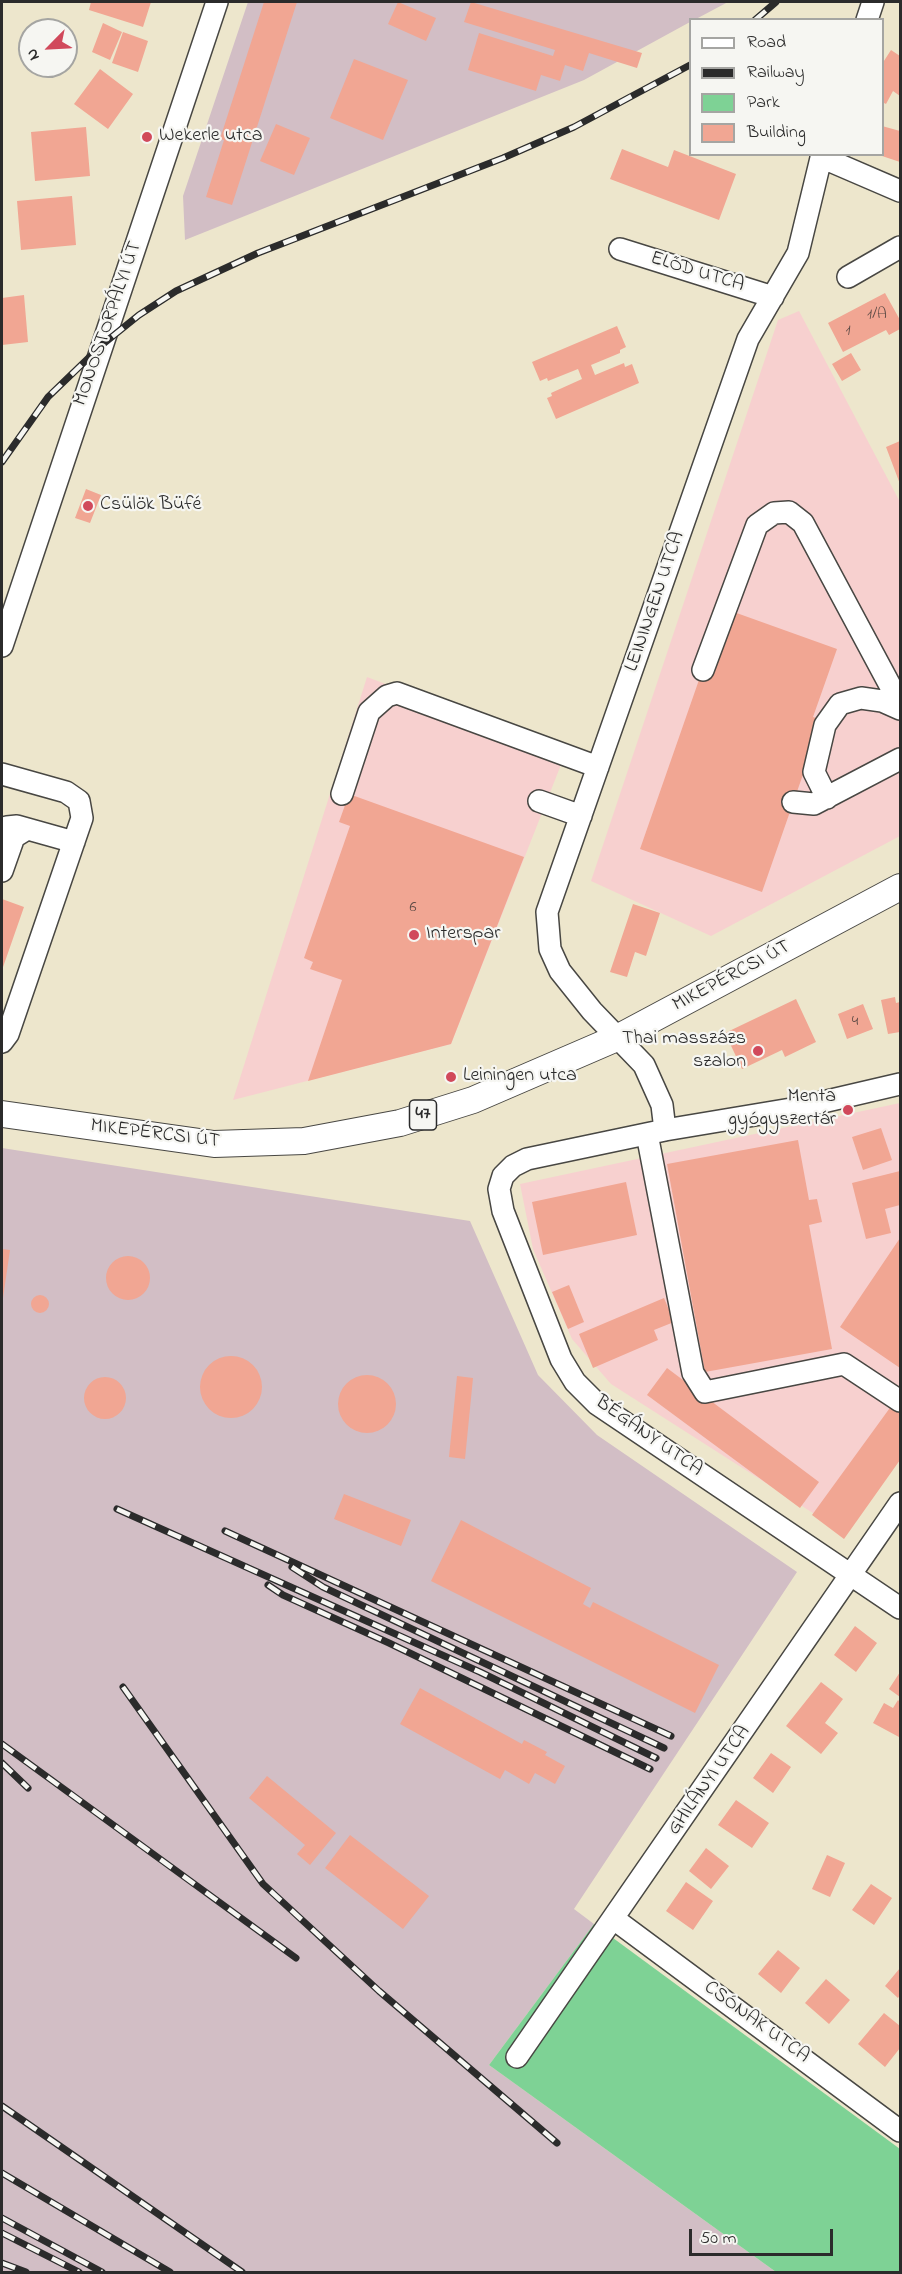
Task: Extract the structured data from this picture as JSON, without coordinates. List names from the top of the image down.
{
  "streets": {
    "main road": ["MIKEPÉRCSI ÚT", "47"],
    "street": [
      "ELŐD UTCA",
      "MONOSTORPÁLYI ÚT",
      "LEININGEN UTCA",
      "BÉGÁNY UTCA",
      "GHILÁNYI UTCA",
      "CSÓNAK UTCA"
    ]
  },
  "crossings": [
    ["ELŐD UTCA", "LEININGEN UTCA"],
    ["LEININGEN UTCA", "MIKEPÉRCSI ÚT"],
    ["LEININGEN UTCA", "BÉGÁNY UTCA"],
    ["BÉGÁNY UTCA", "GHILÁNYI UTCA"],
    ["GHILÁNYI UTCA", "CSÓNAK UTCA"]
  ],
  "places": [
    "Wekerle utca",
    "Csülök Büfé",
    "Interspar",
    "Thai masszázs szalon",
    "Leiningen utca",
    "Menta gyógyszertár"
  ],
  "house_numbers": [
    "1/A",
    "1",
    "6",
    "4"
  ],
  "legend": [
    "Road",
    "Railway",
    "Park",
    "Building"
  ],
  "scale_bar": "50 m",
  "north": "bottom left"
}
